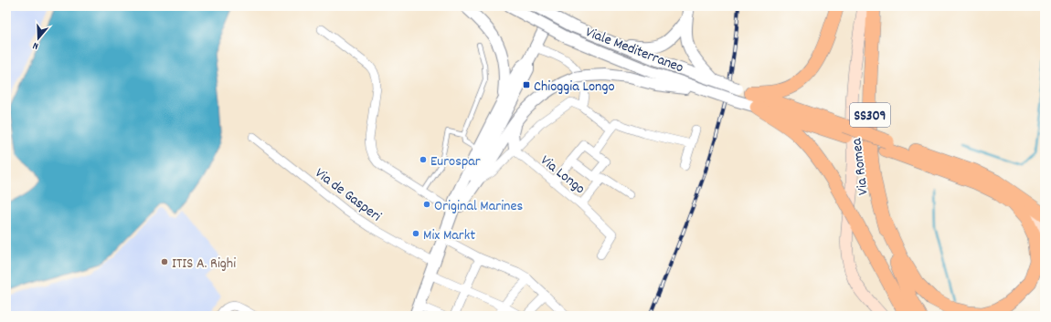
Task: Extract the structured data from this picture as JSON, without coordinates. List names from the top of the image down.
{
  "streets": {
    "main road": ["SS309", "Via Romea"],
    "street": ["Viale Mediterraneo", "Via Longo", "Via de Gasperi"]
  },
  "crossings": [
    ["Viale Mediterraneo", "SS309"],
    ["SS309", "Via Romea"]
  ],
  "places": {
    "transit": ["Chioggia Longo"],
    "other": [
      "Eurospar",
      "Original Marines",
      "Mix Markt",
      "ITIS A. Righi"
    ]
  },
  "north": "bottom"
}
